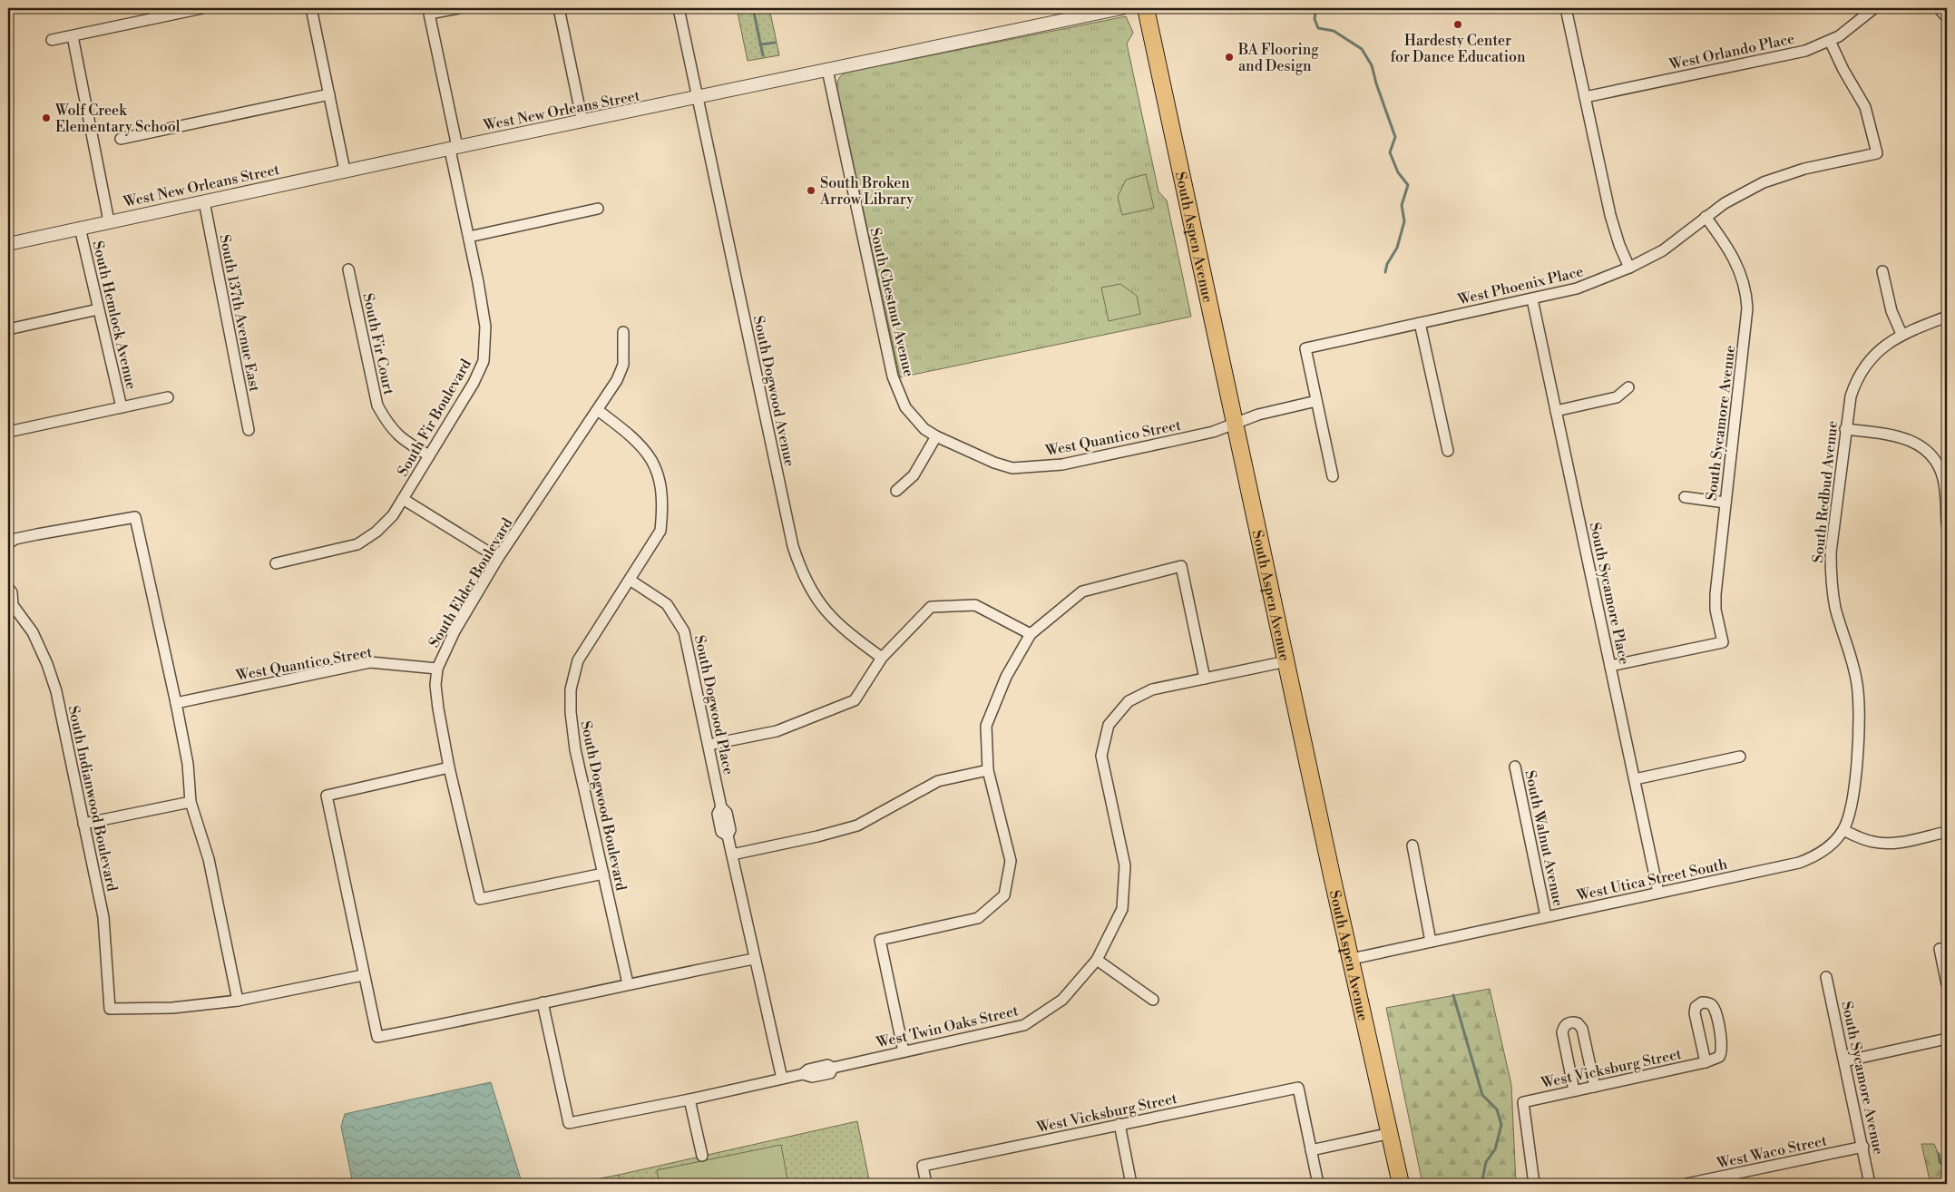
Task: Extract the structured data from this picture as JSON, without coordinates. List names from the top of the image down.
{
  "streets": {
    "main road": ["South Aspen Avenue"],
    "street": [
      "West Orlando Place",
      "West New Orleans Street",
      "West Phoenix Place",
      "South Chestnut Avenue",
      "South 137th Avenue East",
      "South Hemlock Avenue",
      "South Fir Court",
      "South Dogwood Avenue",
      "South Fir Boulevard",
      "South Sycamore Avenue",
      "West Quantico Street",
      "South Redbud Avenue",
      "South Elder Boulevard",
      "South Sycamore Place",
      "South Dogwood Place",
      "South Indianwood Boulevard",
      "South Dogwood Boulevard",
      "South Walnut Avenue",
      "West Utica Street South",
      "West Twin Oaks Street",
      "West Vicksburg Street",
      "West Waco Street"
    ]
  },
  "crossings": [
    ["West Orlando Place", "West Phoenix Place"],
    ["West New Orleans Street", "South Chestnut Avenue"],
    ["West New Orleans Street", "South 137th Avenue East"],
    ["West New Orleans Street", "South Hemlock Avenue"],
    ["West New Orleans Street", "South Dogwood Avenue"],
    ["West New Orleans Street", "South Fir Boulevard"],
    ["South Aspen Avenue", "West Quantico Street"],
    ["South Aspen Avenue", "West Utica Street South"],
    ["South Aspen Avenue", "West Twin Oaks Street"],
    ["West Phoenix Place", "South Sycamore Avenue"],
    ["West Phoenix Place", "West Quantico Street"],
    ["West Phoenix Place", "South Sycamore Place"],
    ["South Chestnut Avenue", "West Quantico Street"],
    ["South Fir Court", "South Fir Boulevard"],
    ["South Sycamore Avenue", "South Sycamore Place"],
    ["South Sycamore Avenue", "West Waco Street"],
    ["West Quantico Street", "South Elder Boulevard"],
    ["South Redbud Avenue", "West Utica Street South"],
    ["South Elder Boulevard", "South Dogwood Boulevard"],
    ["South Sycamore Place", "West Utica Street South"],
    ["South Dogwood Place", "South Dogwood Boulevard"],
    ["South Dogwood Place", "West Twin Oaks Street"],
    ["South Walnut Avenue", "West Utica Street South"]
  ],
  "places": [
    "Hardesty Center for Dance Education",
    "BA Flooring and Design",
    "Wolf Creek Elementary School",
    "South Broken Arrow Library"
  ]
}
